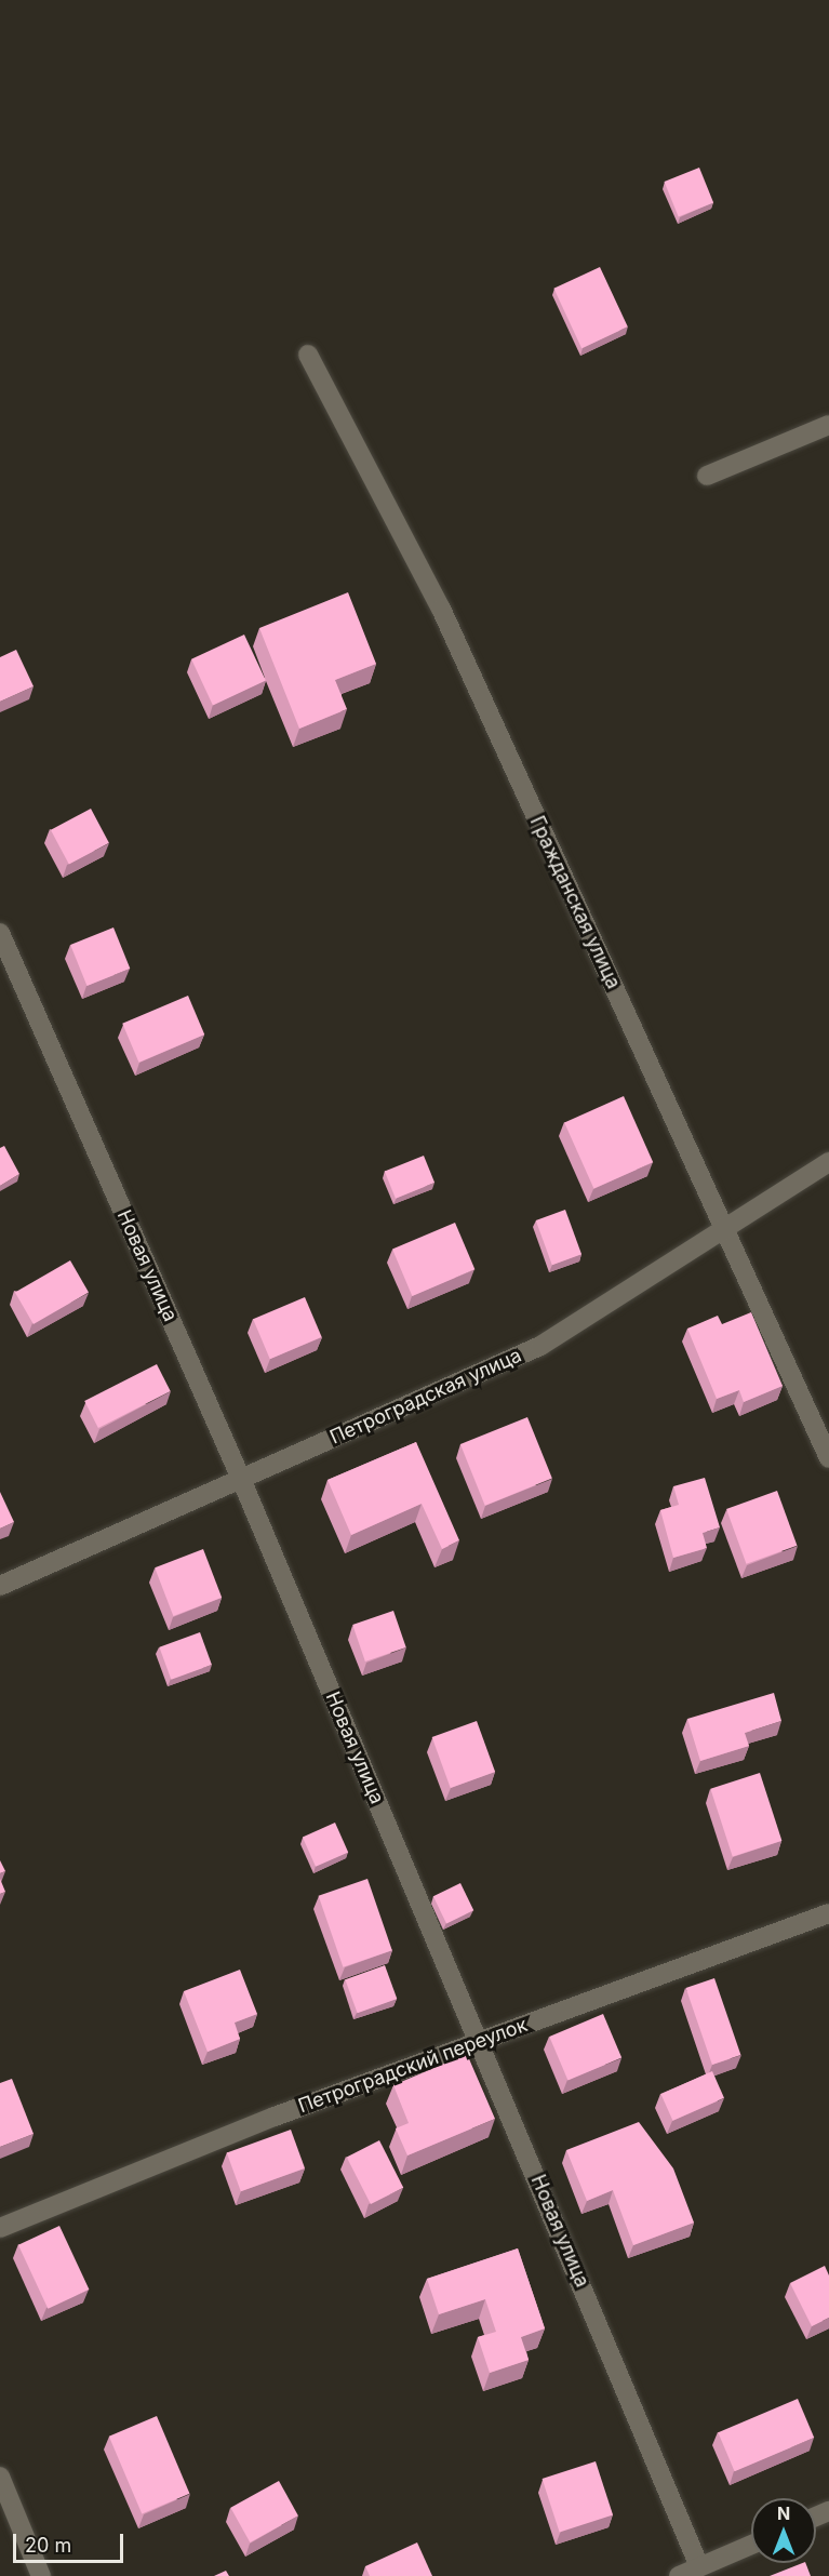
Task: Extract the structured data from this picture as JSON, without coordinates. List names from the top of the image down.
{
  "streets": {
    "street": [
      "Гражданская улица",
      "Новая улица",
      "Петроградская улица",
      "Петроградский переулок"
    ]
  },
  "crossings": [
    ["Гражданская улица", "Петроградская улица"],
    ["Новая улица", "Петроградская улица"],
    ["Новая улица", "Петроградский переулок"]
  ],
  "scale_bar": "20 m",
  "north": "top"
}
